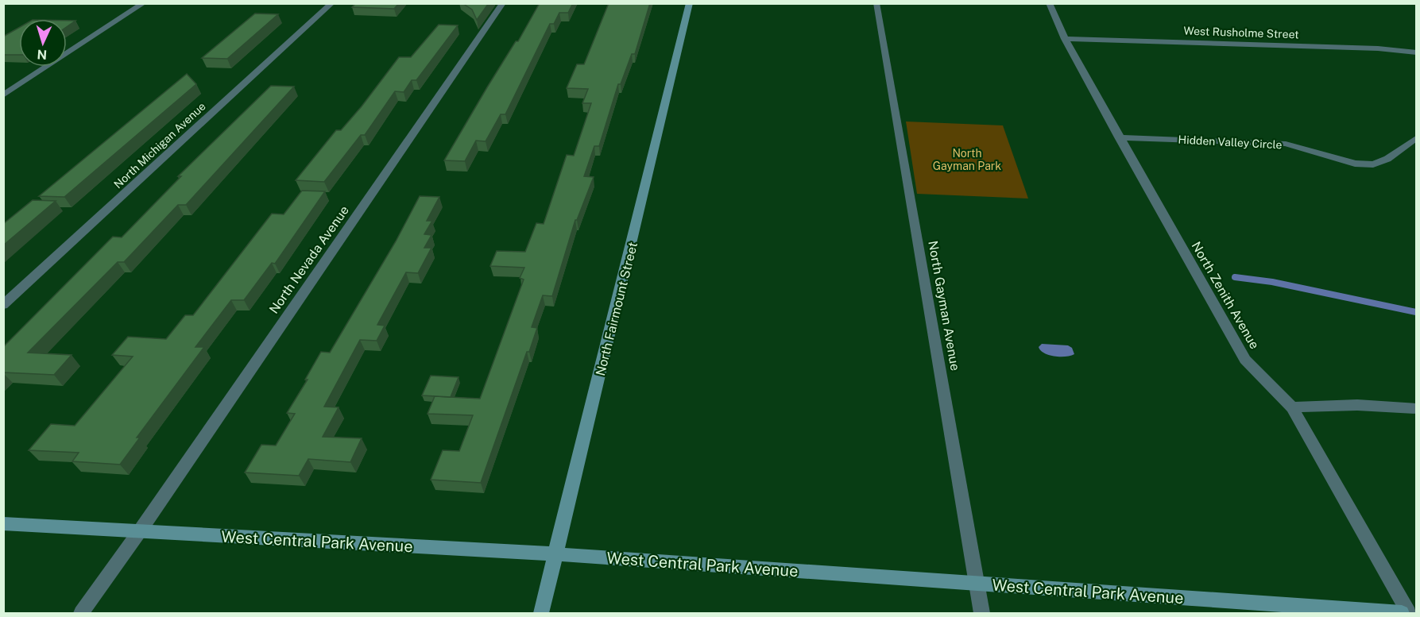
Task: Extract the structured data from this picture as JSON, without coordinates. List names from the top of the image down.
{
  "streets": {
    "street": [
      "West Rusholme Street",
      "Hidden Valley Circle",
      "North Michigan Avenue",
      "North Nevada Avenue",
      "North Zenith Avenue",
      "North Gayman Avenue",
      "North Fairmount Street",
      "West Central Park Avenue"
    ]
  },
  "crossings": [
    ["West Rusholme Street", "North Zenith Avenue"],
    ["Hidden Valley Circle", "North Zenith Avenue"],
    ["North Nevada Avenue", "West Central Park Avenue"],
    ["North Gayman Avenue", "West Central Park Avenue"],
    ["North Fairmount Street", "West Central Park Avenue"]
  ],
  "parks": ["North Gayman Park"],
  "north": "bottom"
}
